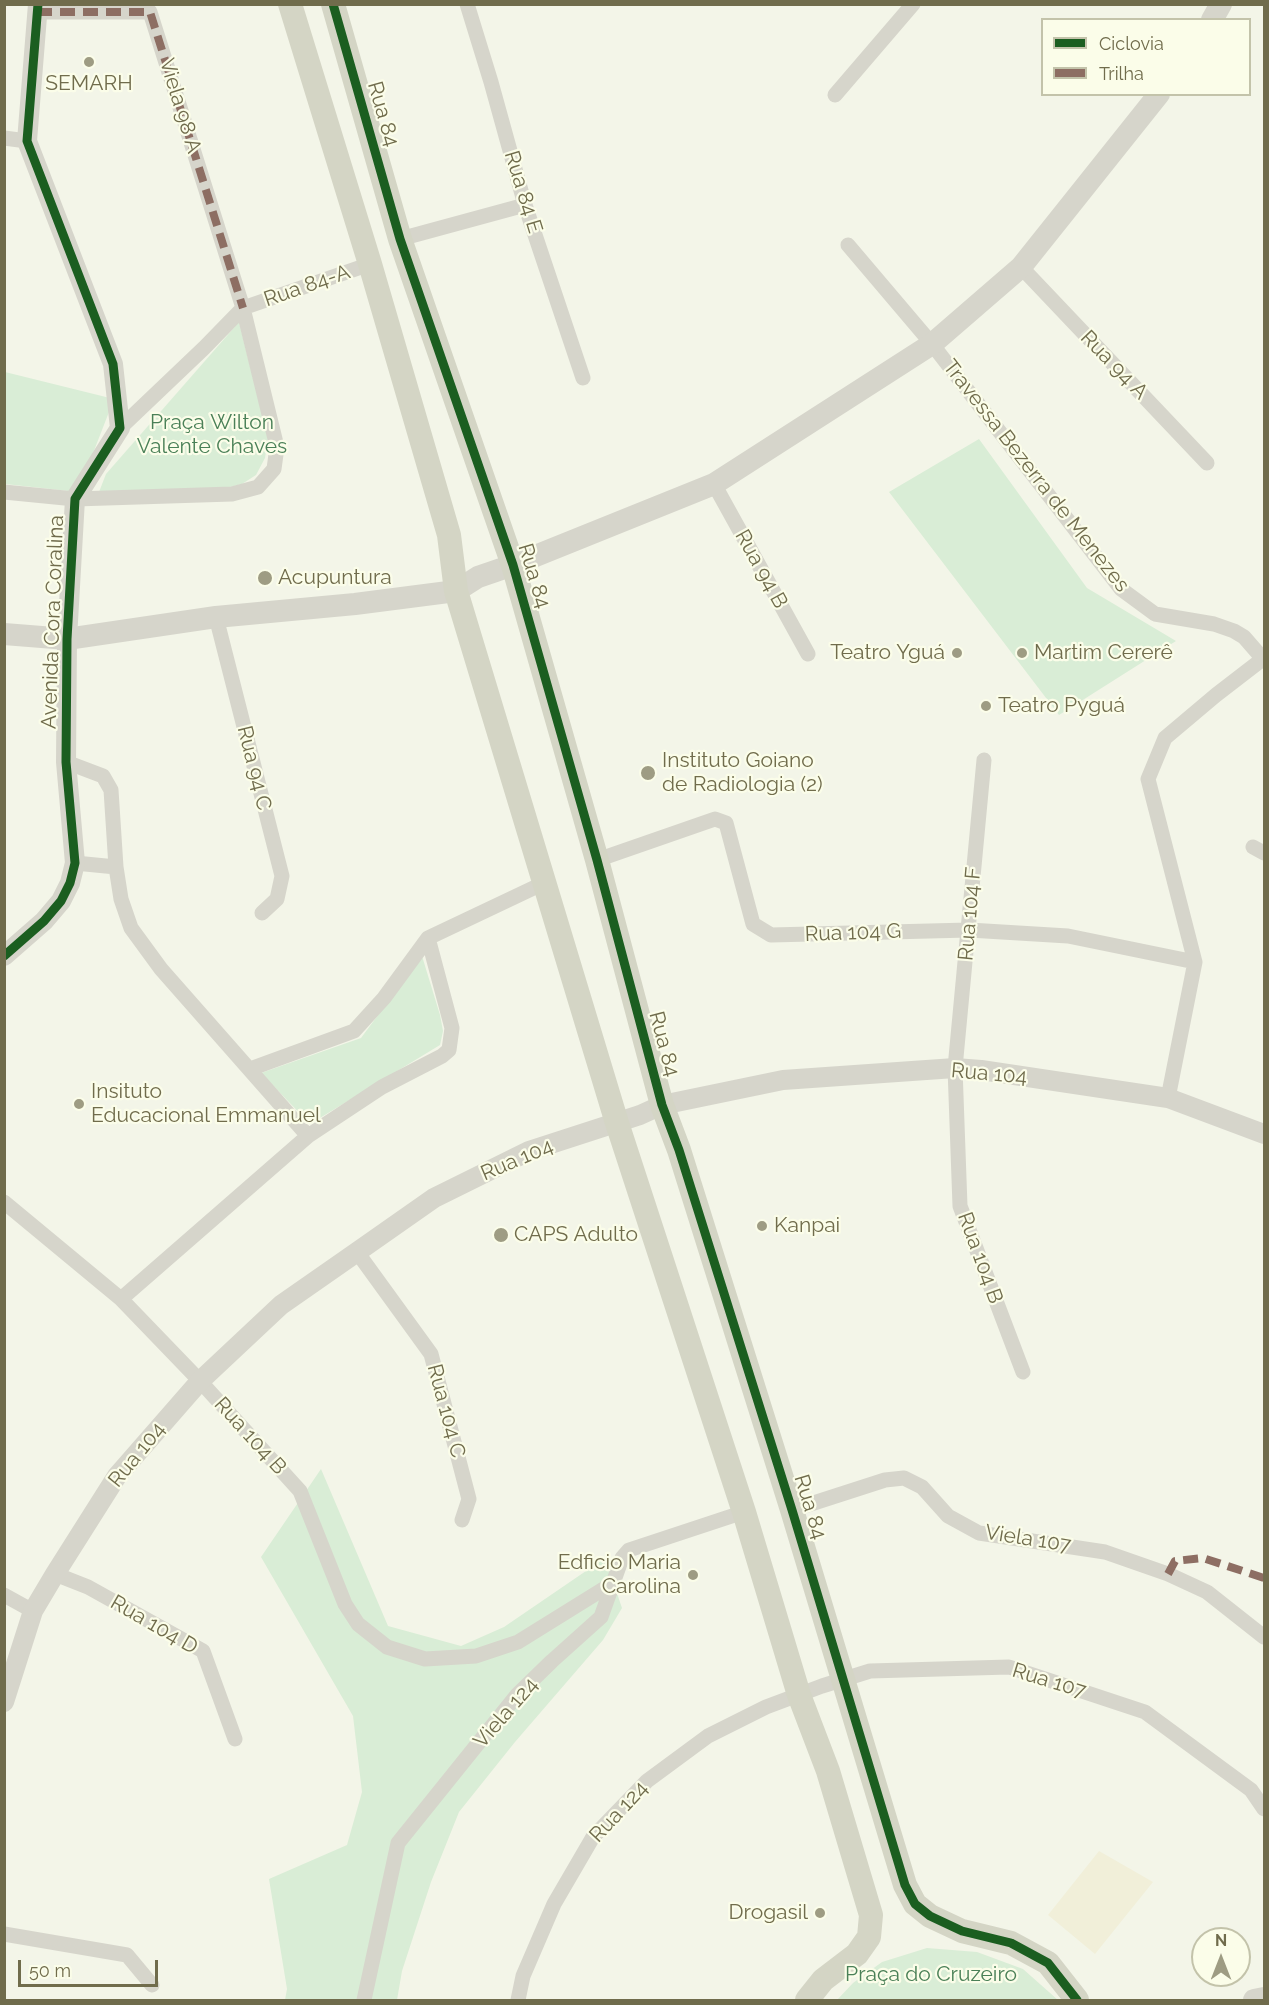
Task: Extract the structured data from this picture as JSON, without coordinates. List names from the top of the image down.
{
  "streets": {
    "main road": ["Rua 84"],
    "street": [
      "Viela 98 A",
      "Rua 84 E",
      "Rua 84-A",
      "Rua 94 A",
      "Travessa Bezerra de Menezes",
      "Rua 94 B",
      "Avenida Cora Coralina",
      "Rua 94 C",
      "Rua 104 F",
      "Rua 104 G",
      "Rua 104",
      "Rua 104 B",
      "Rua 104 C",
      "Viela 107",
      "Rua 104 D",
      "Rua 107",
      "Viela 124",
      "Rua 124"
    ]
  },
  "crossings": [
    ["Viela 98 A", "Rua 84-A"],
    ["Rua 84", "Rua 104 G"],
    ["Rua 84", "Rua 104"],
    ["Rua 84", "Viela 107"],
    ["Rua 84", "Rua 107"],
    ["Travessa Bezerra de Menezes", "Rua 104 G"],
    ["Travessa Bezerra de Menezes", "Rua 104"],
    ["Rua 104 F", "Rua 104 G"],
    ["Rua 104 F", "Rua 104"],
    ["Rua 104 F", "Rua 104 B"],
    ["Rua 104", "Rua 104 B"],
    ["Rua 104", "Rua 104 C"],
    ["Rua 104", "Rua 104 D"],
    ["Rua 104 B", "Viela 124"],
    ["Rua 107", "Rua 124"]
  ],
  "parks": ["Praça Wilton Valente Chaves", "Praça do Cruzeiro"],
  "places": [
    "SEMARH",
    "Acupuntura",
    "Teatro Yguá",
    "Martim Cererê",
    "Teatro Pyguá",
    "Instituto Goiano de Radiologia (2)",
    "Insituto Educacional Emmanuel",
    "Kanpai",
    "CAPS Adulto",
    "Edficio Maria Carolina",
    "Drogasil"
  ],
  "legend": ["Ciclovia", "Trilha"],
  "scale_bar": "50 m",
  "north": "top"
}
